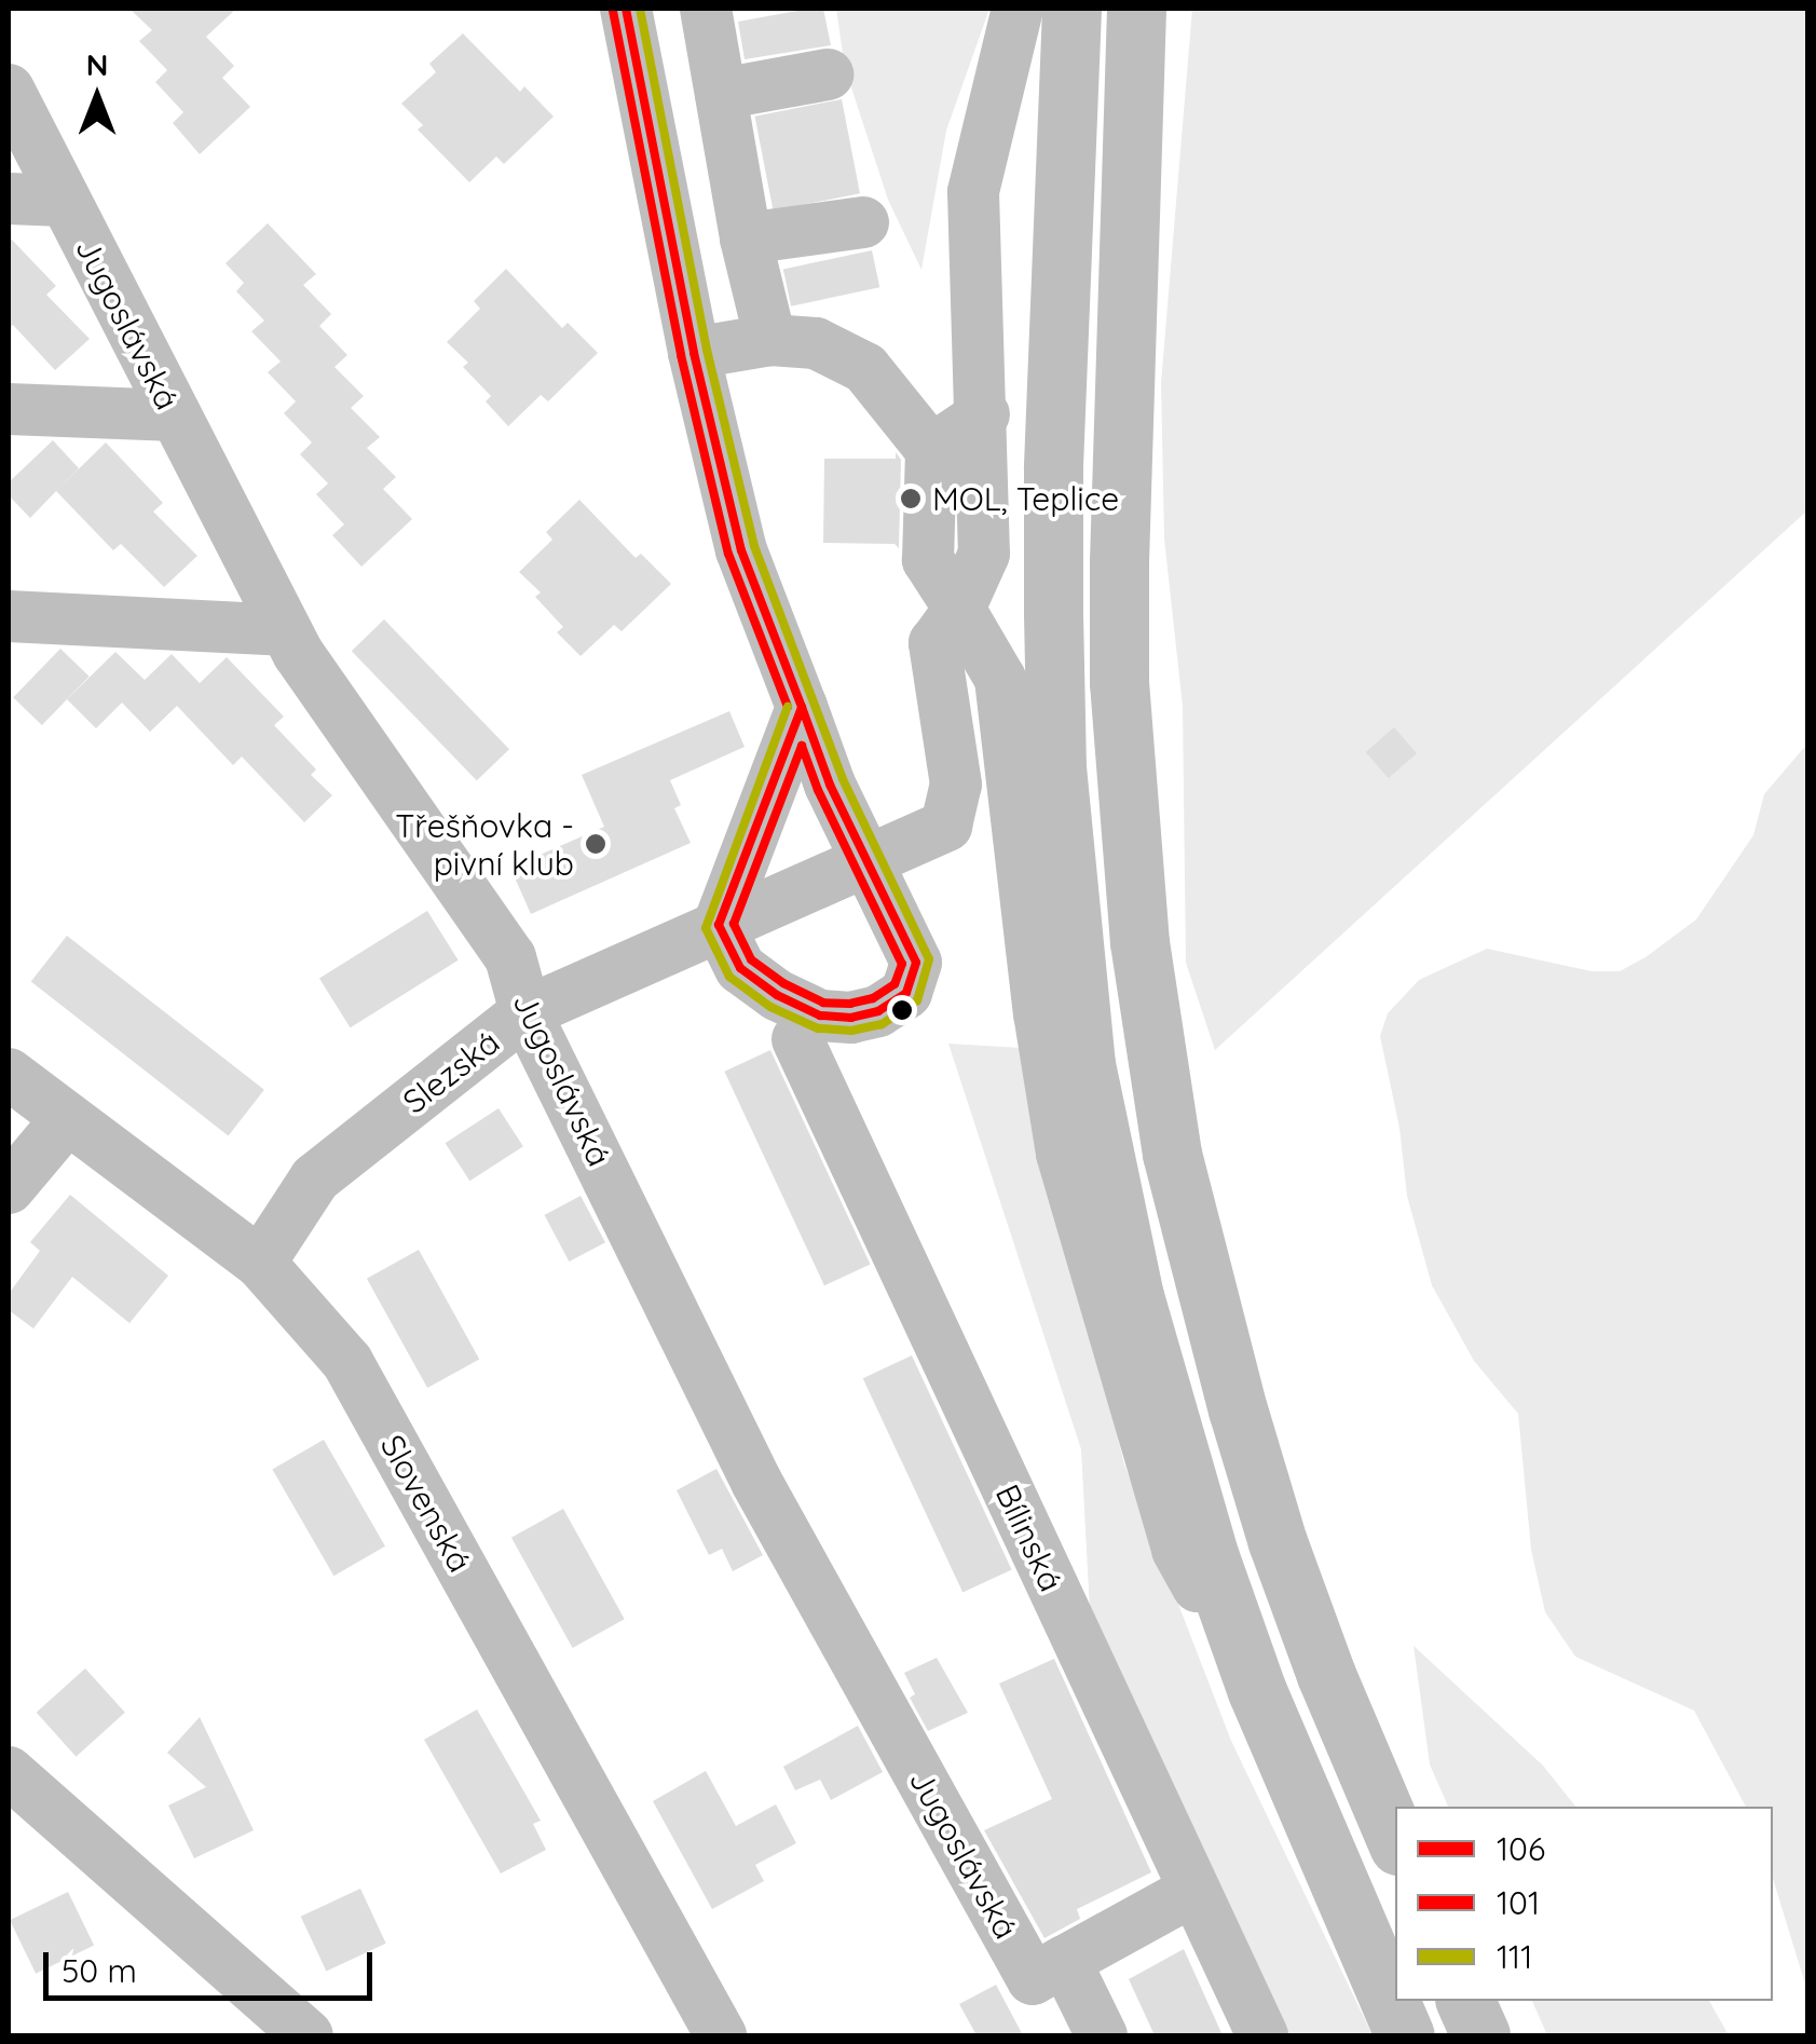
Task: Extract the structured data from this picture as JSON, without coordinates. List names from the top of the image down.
{
  "streets": {
    "street": [
      "Jugoslávská",
      "Slezská",
      "Slovenská",
      "Bílinská"
    ]
  },
  "crossings": [
    ["Jugoslávská", "Slezská"],
    ["Slezská", "Slovenská"]
  ],
  "places": ["MOL, Teplice", "Třešňovka - pivní klub"],
  "lines": ["transit line 106", "transit line 111", "transit line 101"],
  "legend": ["106", "101", "111"],
  "scale_bar": "50 m",
  "north": "top"
}
